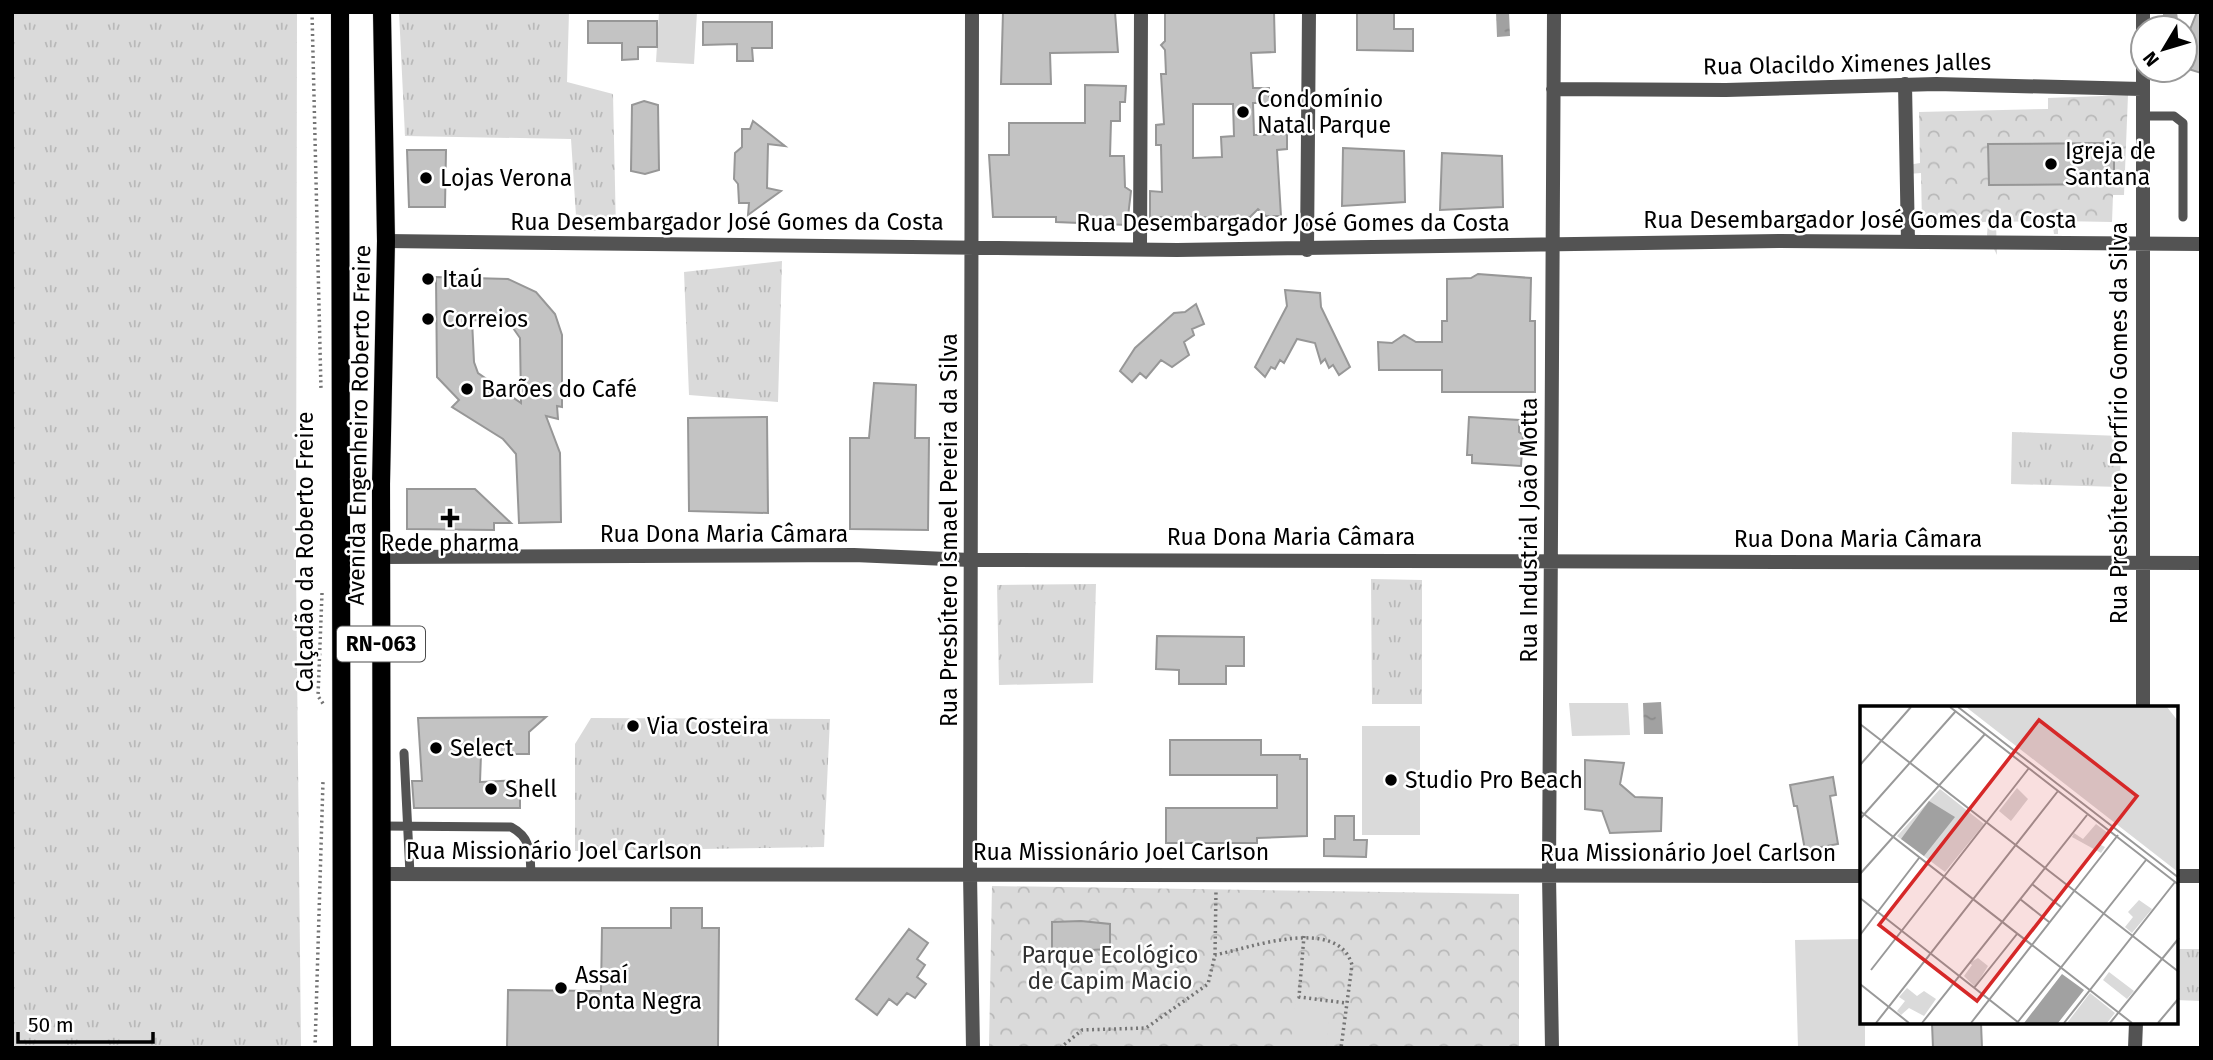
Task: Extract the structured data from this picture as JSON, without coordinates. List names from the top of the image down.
{
  "streets": {
    "main road": ["Avenida Engenheiro Roberto Freire", "RN-063"],
    "street": [
      "Rua Olacildo Ximenes Jalles",
      "Rua Desembargador José Gomes da Costa",
      "Rua Presbítero Porfírio Gomes da Silva",
      "Rua Presbítero Ismael Pereira da Silva",
      "Rua Industrial João Motta",
      "Rua Dona Maria Câmara",
      "Rua Missionário Joel Carlson"
    ],
    "path": ["Calçadão da Roberto Freire"]
  },
  "crossings": [
    ["Rua Olacildo Ximenes Jalles", "Rua Presbítero Porfírio Gomes da Silva"],
    ["Rua Olacildo Ximenes Jalles", "Rua Industrial João Motta"],
    ["Rua Desembargador José Gomes da Costa", "Rua Presbítero Porfírio Gomes da Silva"],
    ["Rua Desembargador José Gomes da Costa", "Avenida Engenheiro Roberto Freire"],
    ["Rua Desembargador José Gomes da Costa", "Rua Presbítero Ismael Pereira da Silva"],
    ["Rua Desembargador José Gomes da Costa", "Rua Industrial João Motta"],
    ["Rua Presbítero Porfírio Gomes da Silva", "Rua Dona Maria Câmara"],
    ["Avenida Engenheiro Roberto Freire", "Rua Dona Maria Câmara"],
    ["Avenida Engenheiro Roberto Freire", "Rua Missionário Joel Carlson"],
    ["Rua Presbítero Ismael Pereira da Silva", "Rua Dona Maria Câmara"],
    ["Rua Presbítero Ismael Pereira da Silva", "Rua Missionário Joel Carlson"],
    ["Rua Industrial João Motta", "Rua Dona Maria Câmara"],
    ["Rua Industrial João Motta", "Rua Missionário Joel Carlson"]
  ],
  "parks": ["Parque Ecológico de Capim Macio"],
  "places": {
    "other": [
      "Condomínio Natal Parque",
      "Igreja de Santana",
      "Lojas Verona",
      "Itaú",
      "Correios",
      "Barões do Café",
      "Via Costeira",
      "Select",
      "Studio Pro Beach",
      "Shell",
      "Assaí Ponta Negra"
    ],
    "health": ["Rede pharma"]
  },
  "scale_bar": "50 m",
  "north": "bottom left"
}
